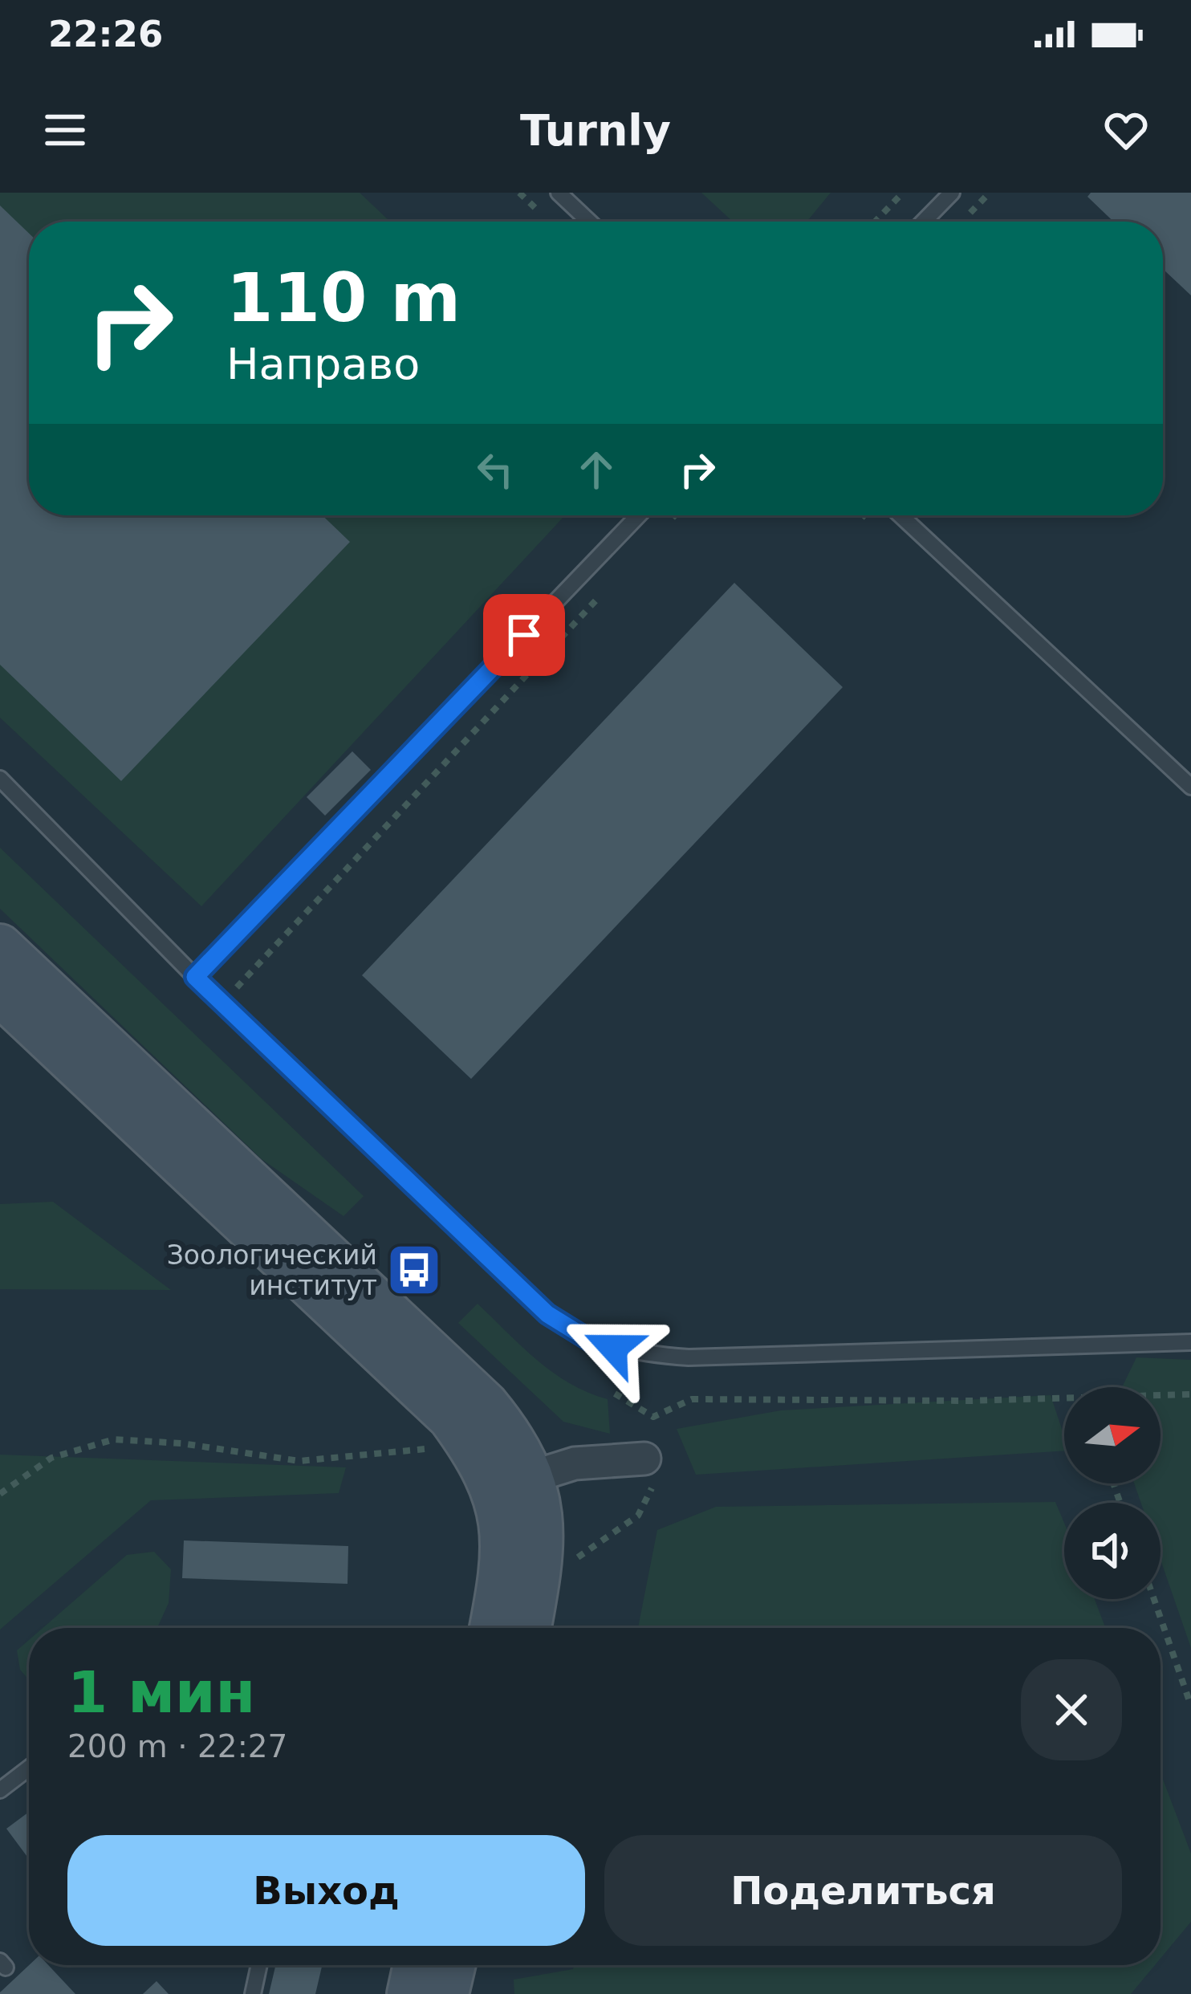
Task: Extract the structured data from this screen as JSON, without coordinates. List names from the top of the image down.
{
  "places": {
    "bus stop": ["Зоологический институт"]
  },
  "north": "right",
  "page": {
    "status": "22:26",
    "header": "Turnly",
    "turn": ["110 m", "Направо"],
    "heading": ["1 мин", "200 m · 22:27"],
    "buttons": ["Выход", "Поделиться"]
  }
}
